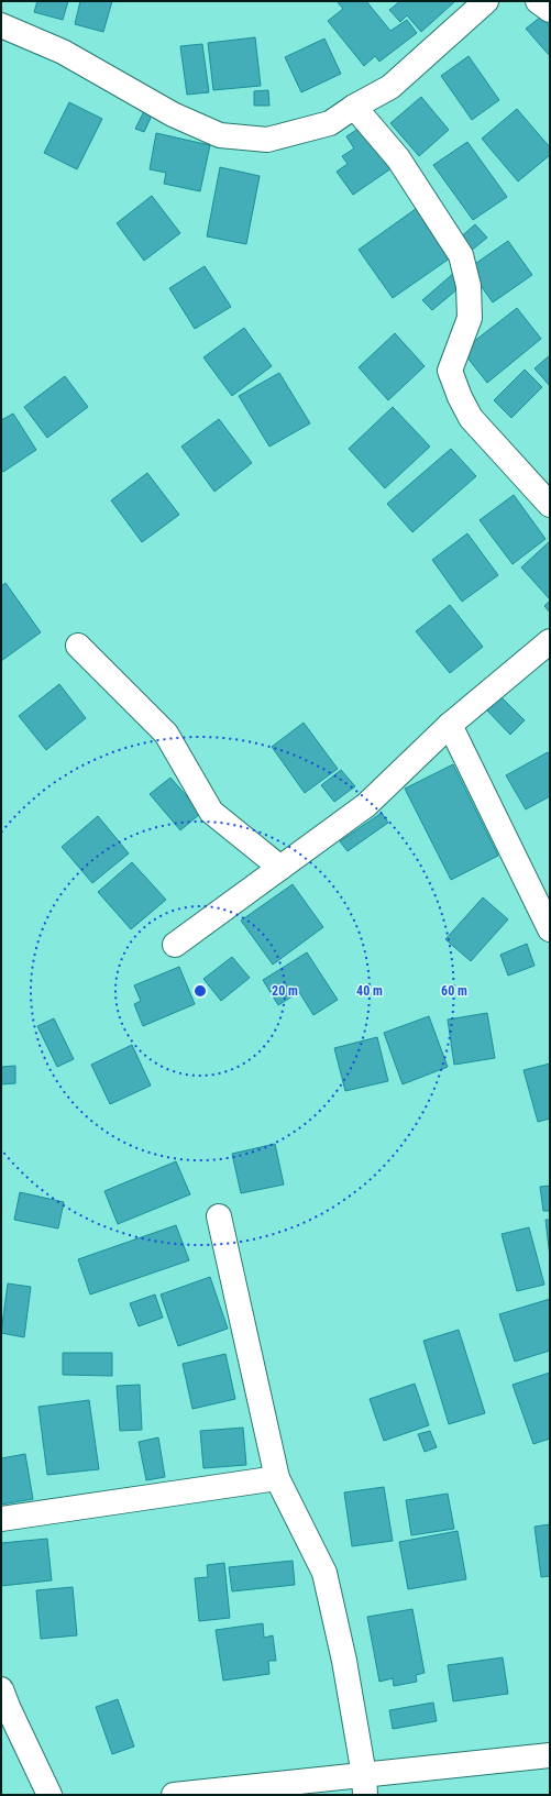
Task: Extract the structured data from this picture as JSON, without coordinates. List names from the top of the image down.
{
  "rings": ["20 m", "40 m", "60 m"]
}
